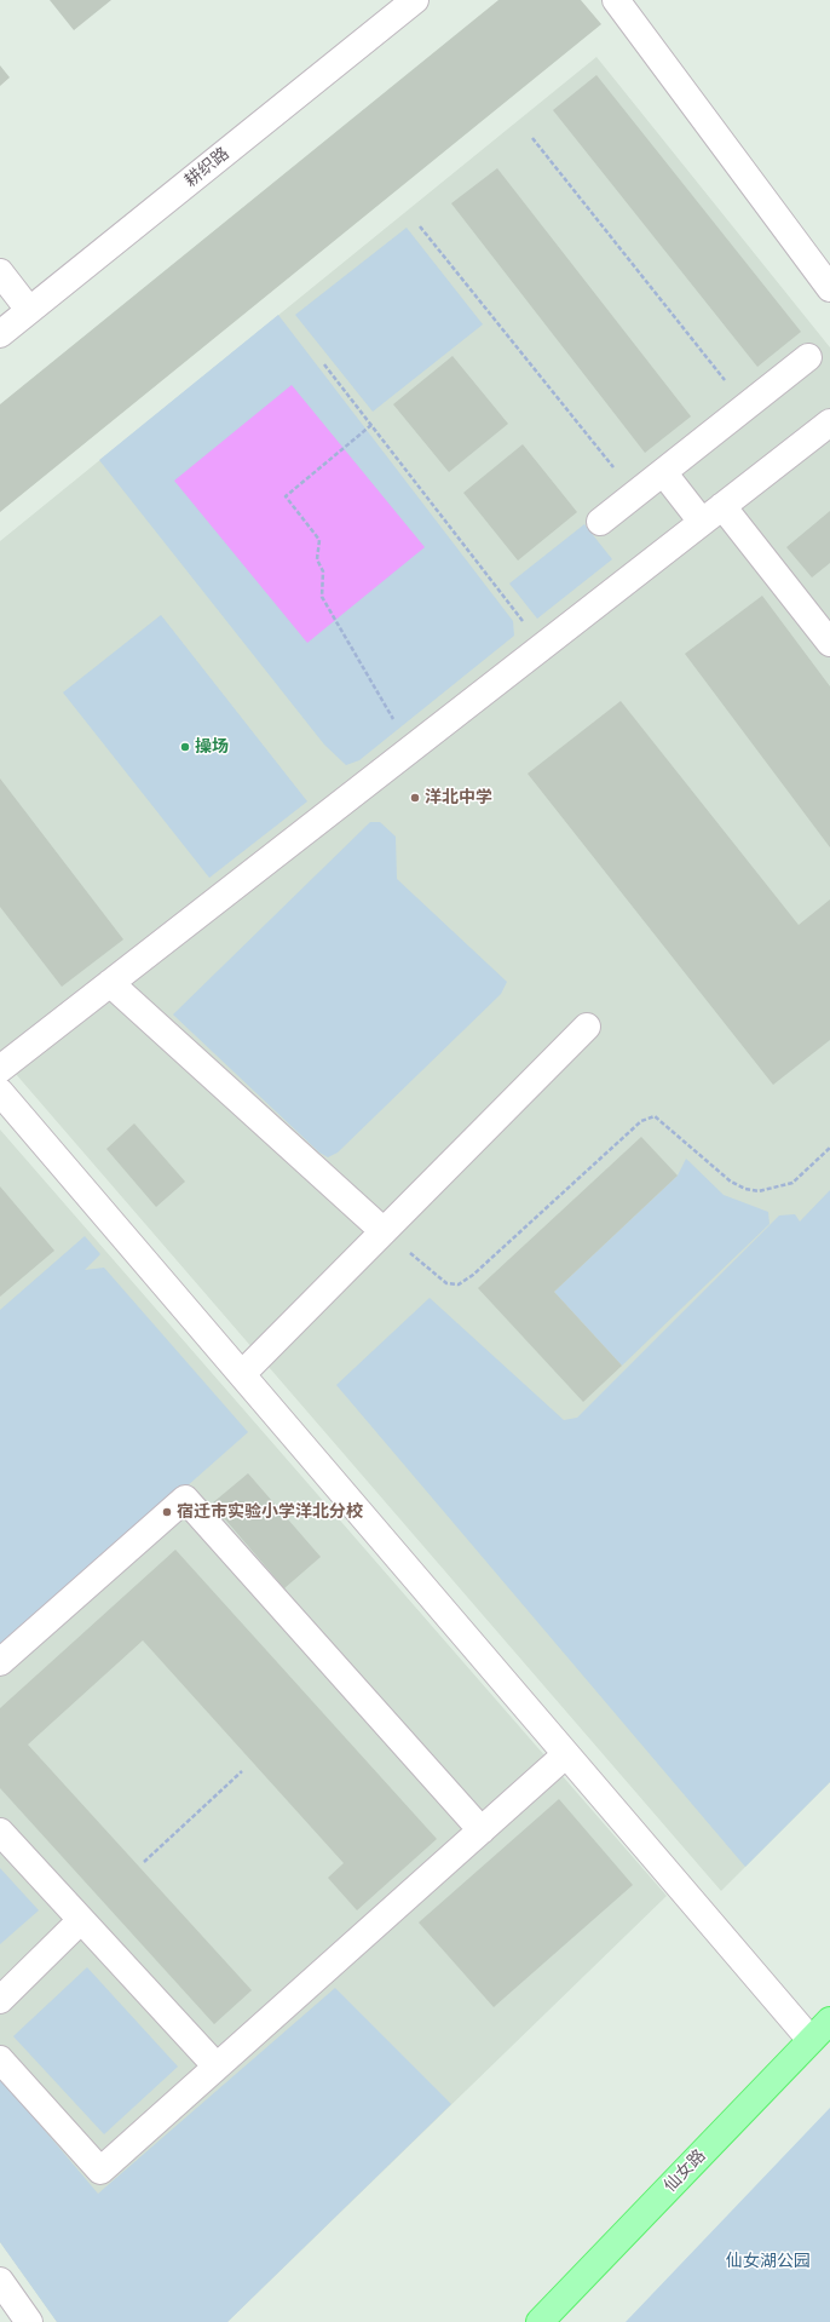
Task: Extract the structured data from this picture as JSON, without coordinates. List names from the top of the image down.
{
  "streets": {
    "main road": ["仙女路"],
    "street": ["耕织路"]
  },
  "parks": ["仙女湖公园"],
  "places": ["操场", "洋北中学", "宿迁市实验小学洋北分校"]
}
